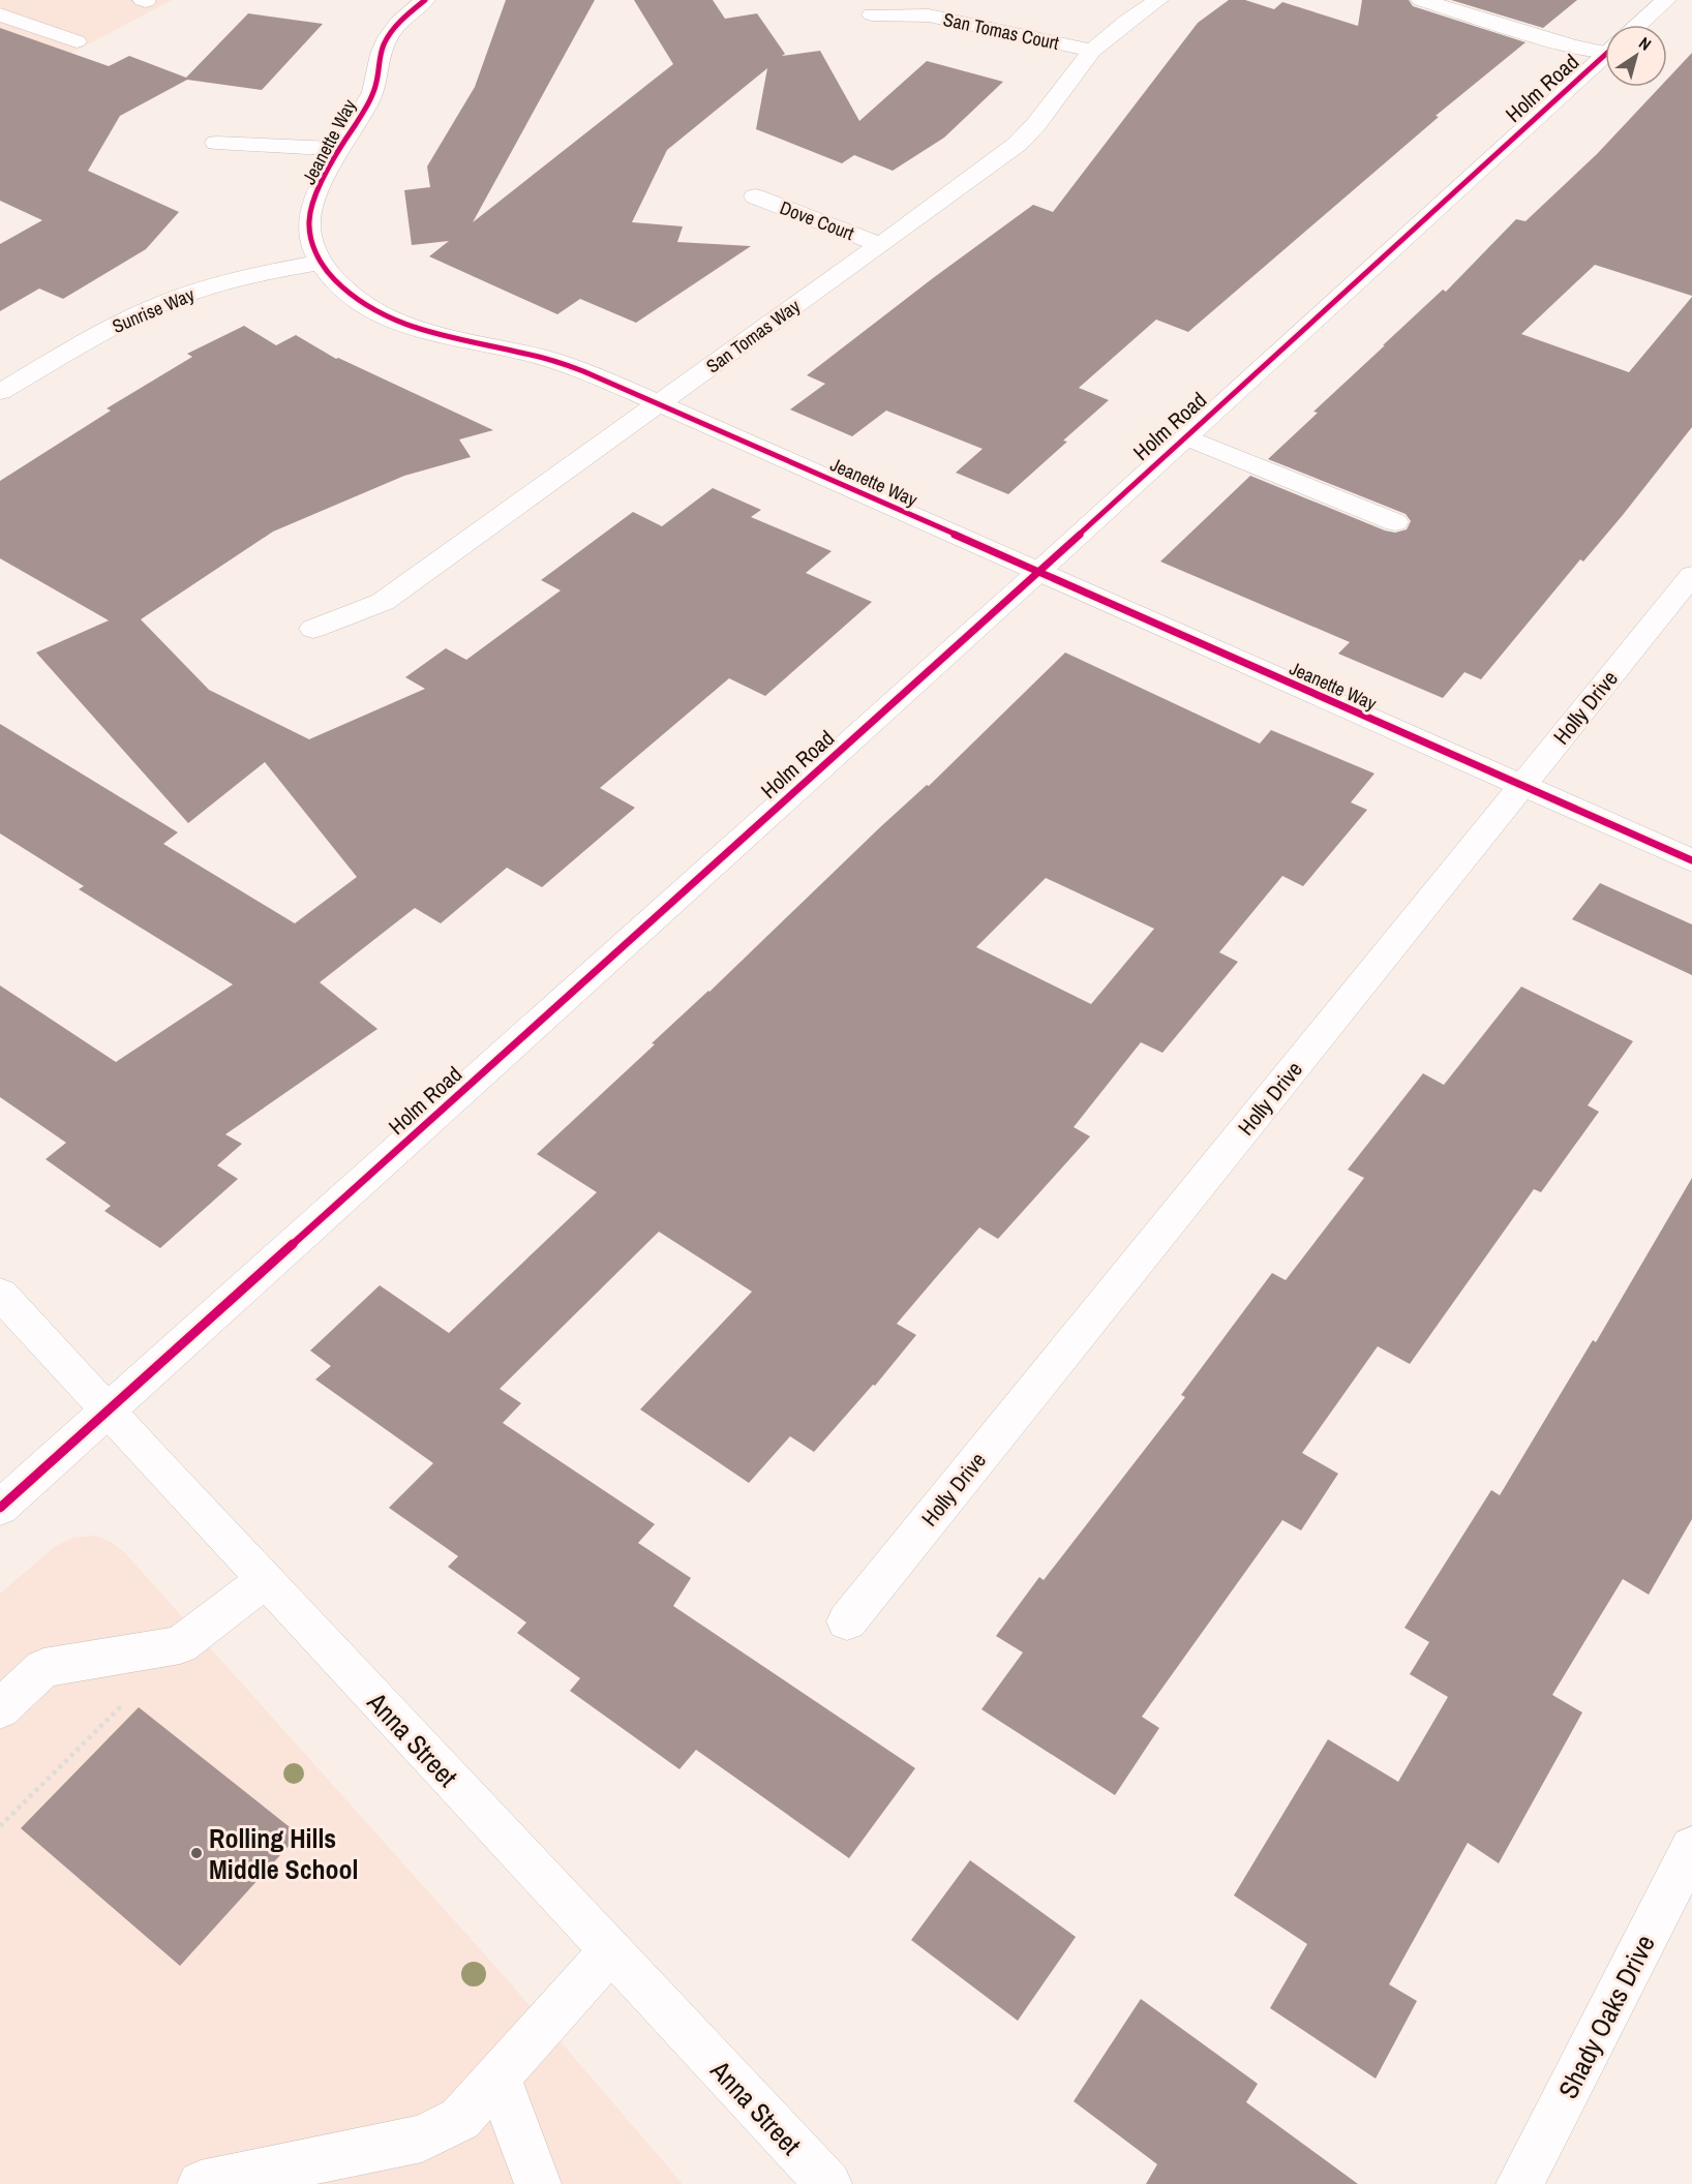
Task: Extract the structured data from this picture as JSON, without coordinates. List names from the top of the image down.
{
  "streets": {
    "street": [
      "San Tomas Court",
      "Holm Road",
      "Jeanette Way",
      "Dove Court",
      "Sunrise Way",
      "San Tomas Way",
      "Holly Drive",
      "Anna Street",
      "Shady Oaks Drive"
    ]
  },
  "crossings": [
    ["San Tomas Court", "San Tomas Way"],
    ["Holm Road", "Jeanette Way"],
    ["Holm Road", "Anna Street"],
    ["Jeanette Way", "Sunrise Way"],
    ["Jeanette Way", "San Tomas Way"],
    ["Jeanette Way", "Holly Drive"],
    ["Dove Court", "San Tomas Way"]
  ],
  "places": ["Rolling Hills Middle School"],
  "north": "top right"
}
